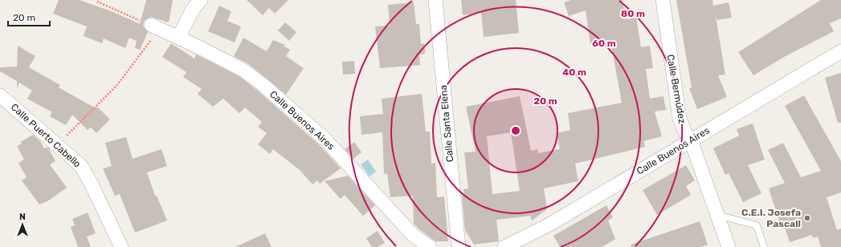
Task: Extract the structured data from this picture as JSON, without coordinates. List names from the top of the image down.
{
  "streets": {
    "street": [
      "Calle Bermúdez",
      "Calle Buenos Aires",
      "Calle Santa Elena",
      "Calle Puerto Cabello"
    ]
  },
  "crossings": [
    ["Calle Bermúdez", "Calle Buenos Aires"]
  ],
  "places": ["C.E.I. Josefa Pascall"],
  "scale_bar": "20 m",
  "north": "top",
  "rings": [
    "80 m",
    "60 m",
    "40 m",
    "20 m"
  ]
}
